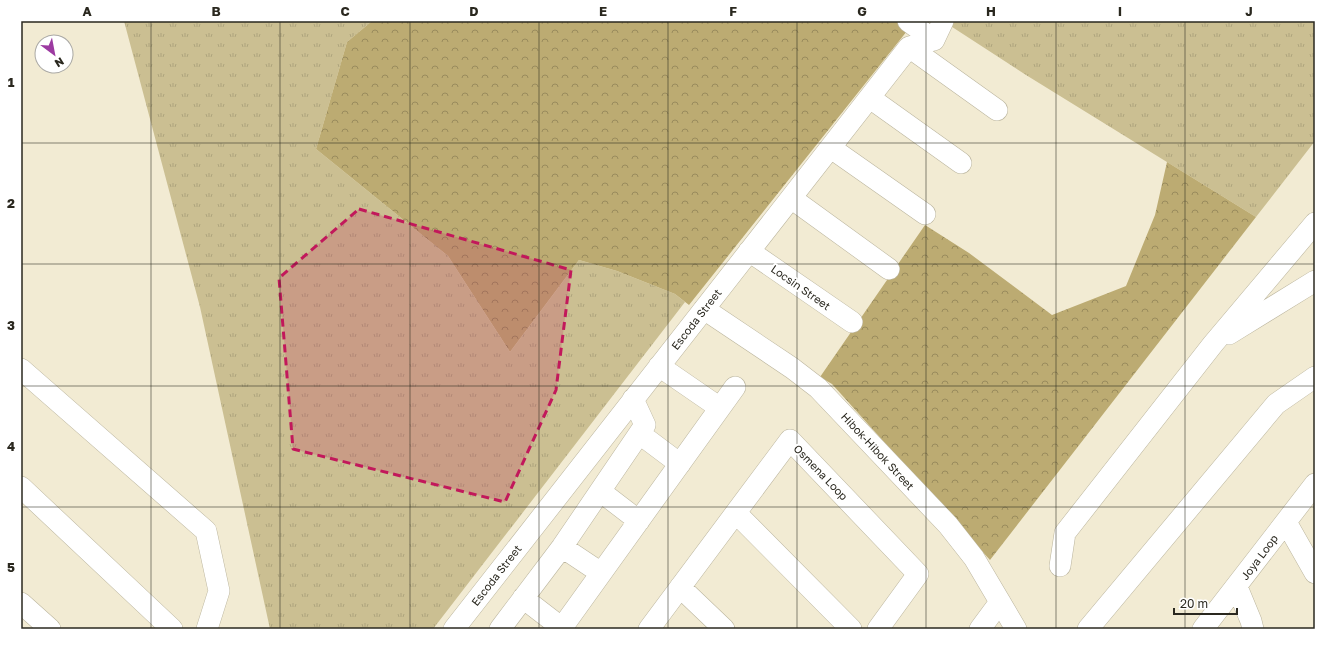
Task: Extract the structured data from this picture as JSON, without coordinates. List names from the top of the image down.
{
  "streets": {
    "street": [
      "Locsin Street",
      "Escoda Street",
      "Hibok-Hibok Street",
      "Osmena Loop",
      "Joya Loop"
    ]
  },
  "crossings": [
    ["Locsin Street", "Escoda Street"],
    ["Escoda Street", "Hibok-Hibok Street"]
  ],
  "scale_bar": "20 m",
  "north": "bottom right",
  "grid": {
    "columns": [
      "A",
      "B",
      "C",
      "D",
      "E",
      "F",
      "G",
      "H",
      "I",
      "J"
    ],
    "rows": [
      "1",
      "2",
      "3",
      "4",
      "5"
    ]
  }
}
